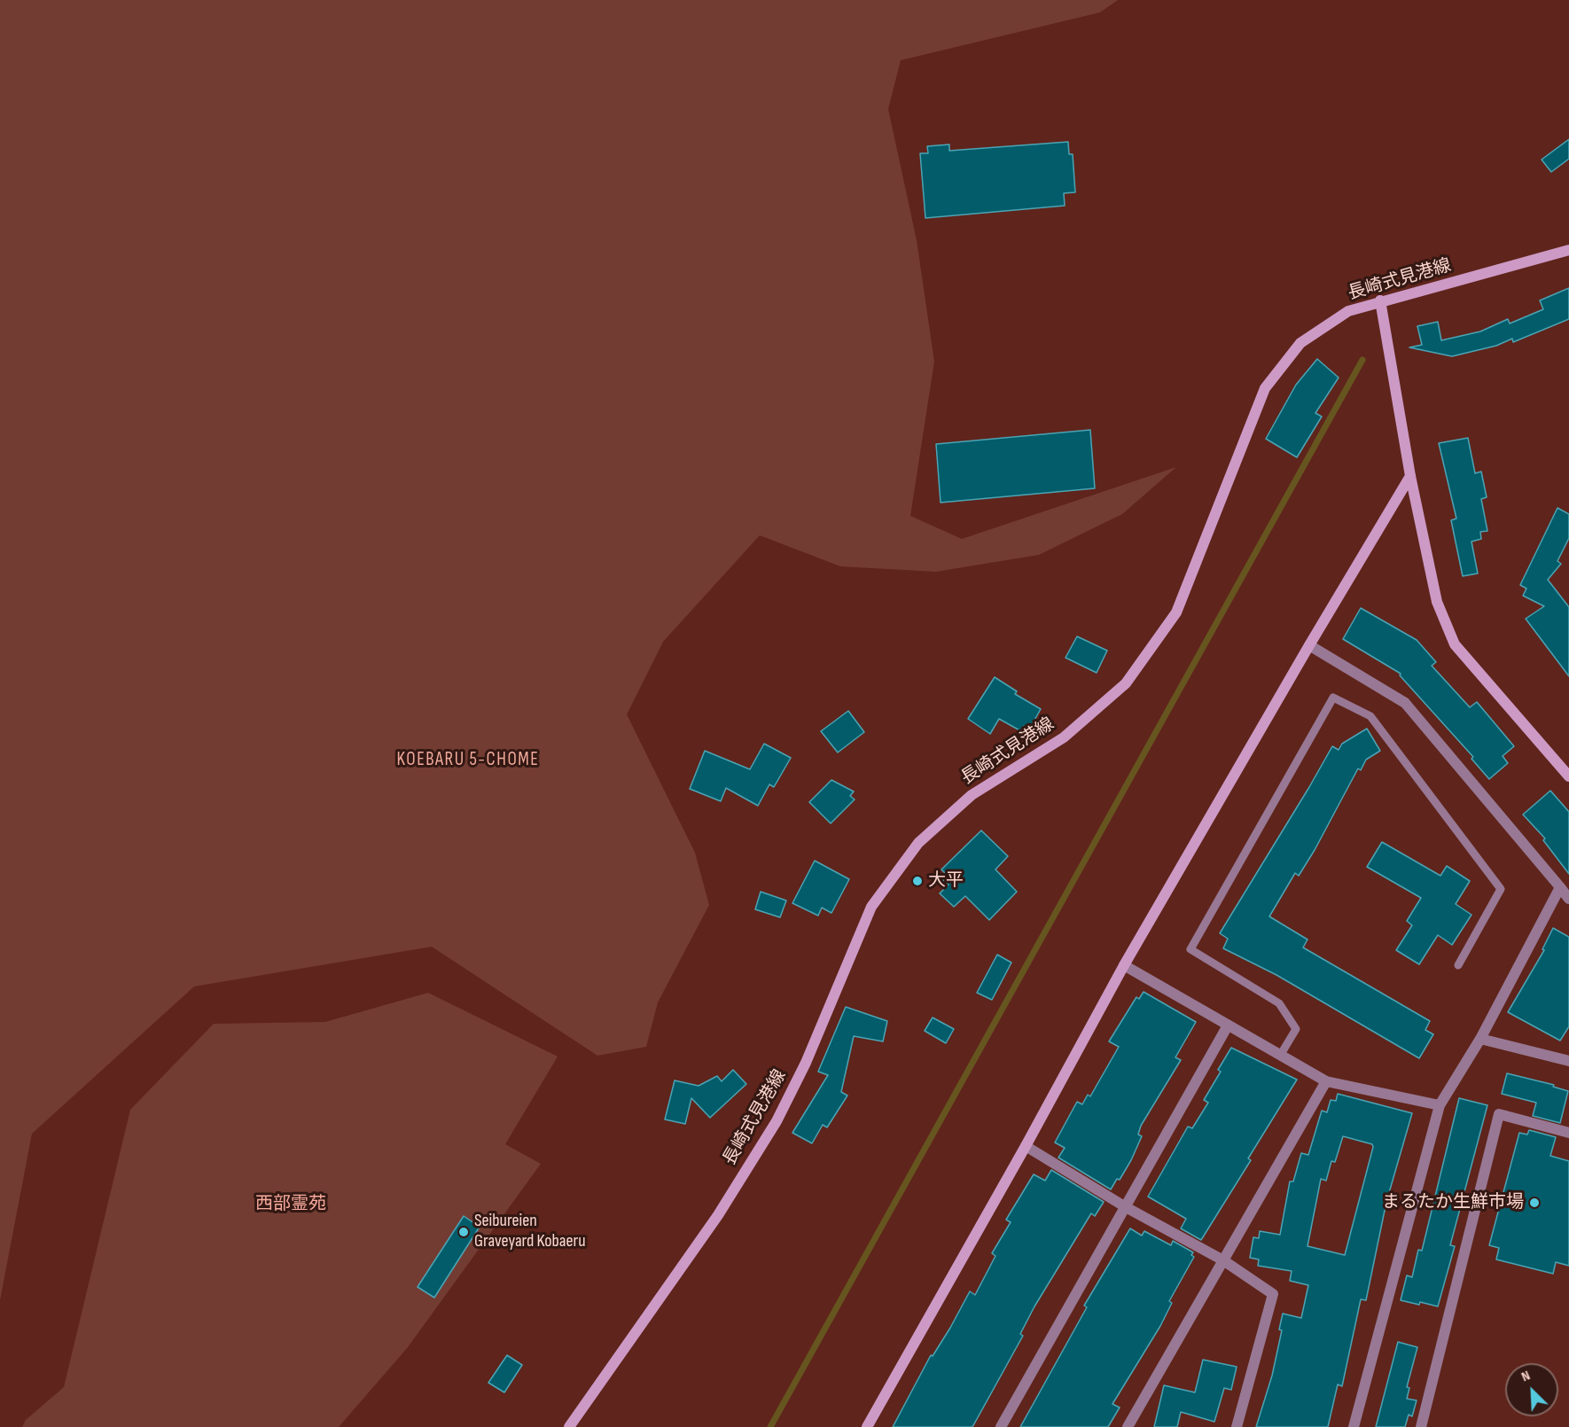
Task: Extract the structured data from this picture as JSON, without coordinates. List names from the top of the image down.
{
  "streets": {
    "street": ["長崎式見港線"]
  },
  "districts": ["KOEBARU 5-CHOME"],
  "parks": ["西部霊苑"],
  "places": ["大平", "まるたか生鮮市場", "Seibureien Graveyard Kobaeru"],
  "north": "top left"
}
